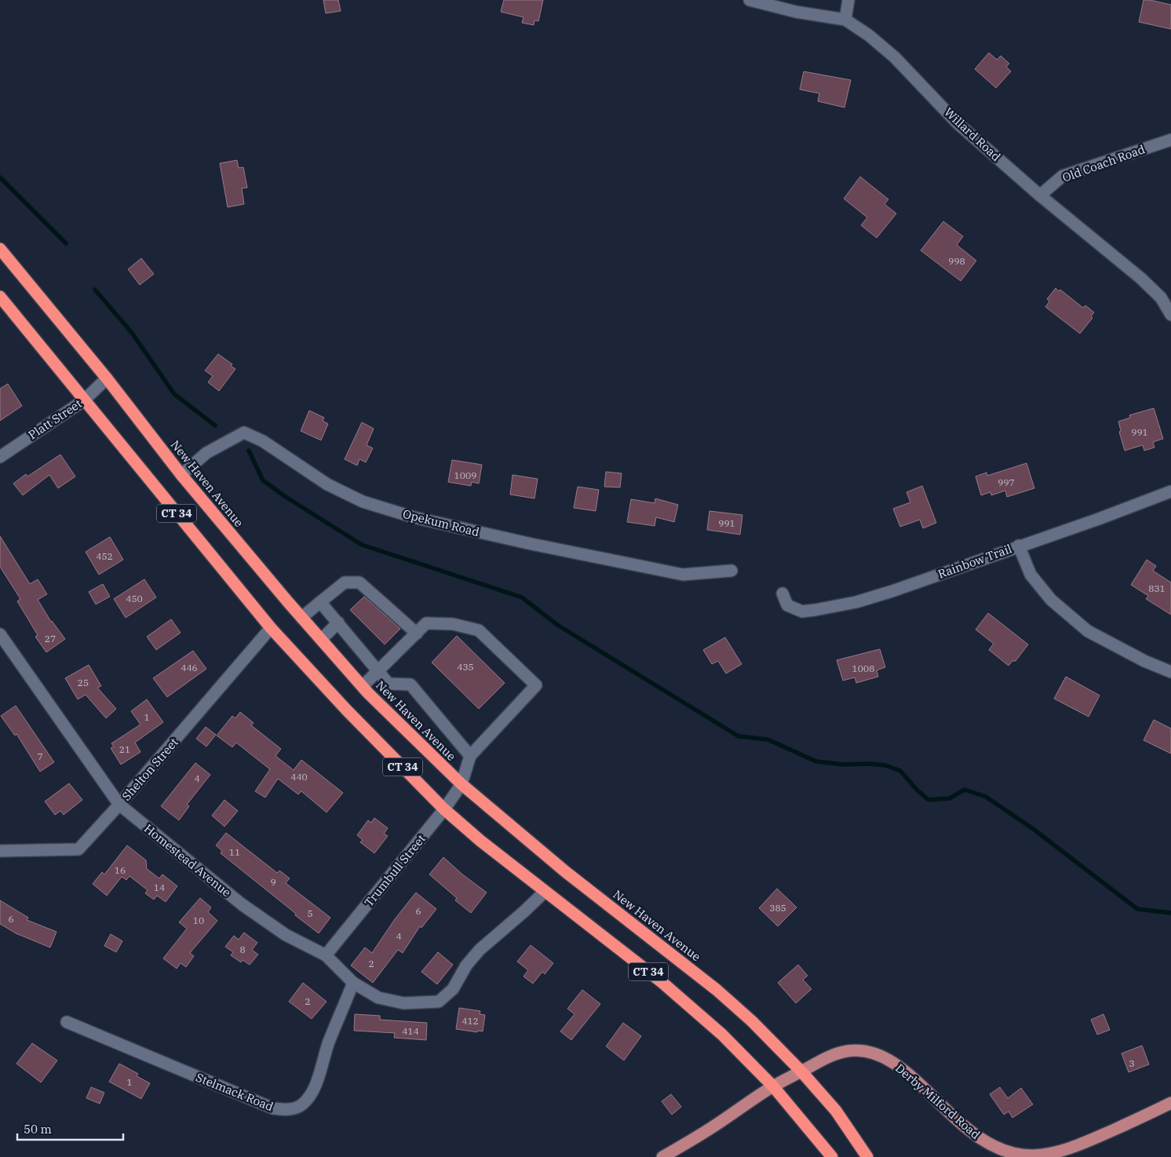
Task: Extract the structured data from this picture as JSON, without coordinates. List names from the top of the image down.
{
  "streets": {
    "highway": ["New Haven Avenue", "CT 34"],
    "main road": ["Derby Milford Road"],
    "street": [
      "Willard Road",
      "Old Coach Road",
      "Platt Street",
      "Opekum Road",
      "Rainbow Trail",
      "Shelton Street",
      "Homestead Avenue",
      "Trumbull Street",
      "Stelmack Road"
    ]
  },
  "crossings": [
    ["Willard Road", "Old Coach Road"],
    ["Platt Street", "New Haven Avenue"],
    ["Platt Street", "CT 34"],
    ["New Haven Avenue", "Opekum Road"],
    ["New Haven Avenue", "Trumbull Street"],
    ["New Haven Avenue", "Derby Milford Road"],
    ["CT 34", "Shelton Street"],
    ["CT 34", "Homestead Avenue"],
    ["CT 34", "Trumbull Street"],
    ["CT 34", "Derby Milford Road"],
    ["Shelton Street", "Homestead Avenue"],
    ["Homestead Avenue", "Trumbull Street"],
    ["Homestead Avenue", "Stelmack Road"]
  ],
  "house_numbers": [
    "998",
    "991",
    "1009",
    "997",
    "991",
    "452",
    "831",
    "450",
    "27",
    "435",
    "446",
    "1008",
    "25",
    "1",
    "21",
    "7",
    "440",
    "4",
    "11",
    "16",
    "9",
    "14",
    "385",
    "6",
    "5",
    "6",
    "10",
    "4",
    "8",
    "2",
    "2",
    "412",
    "414",
    "3",
    "1"
  ],
  "scale_bar": "50 m"
}
